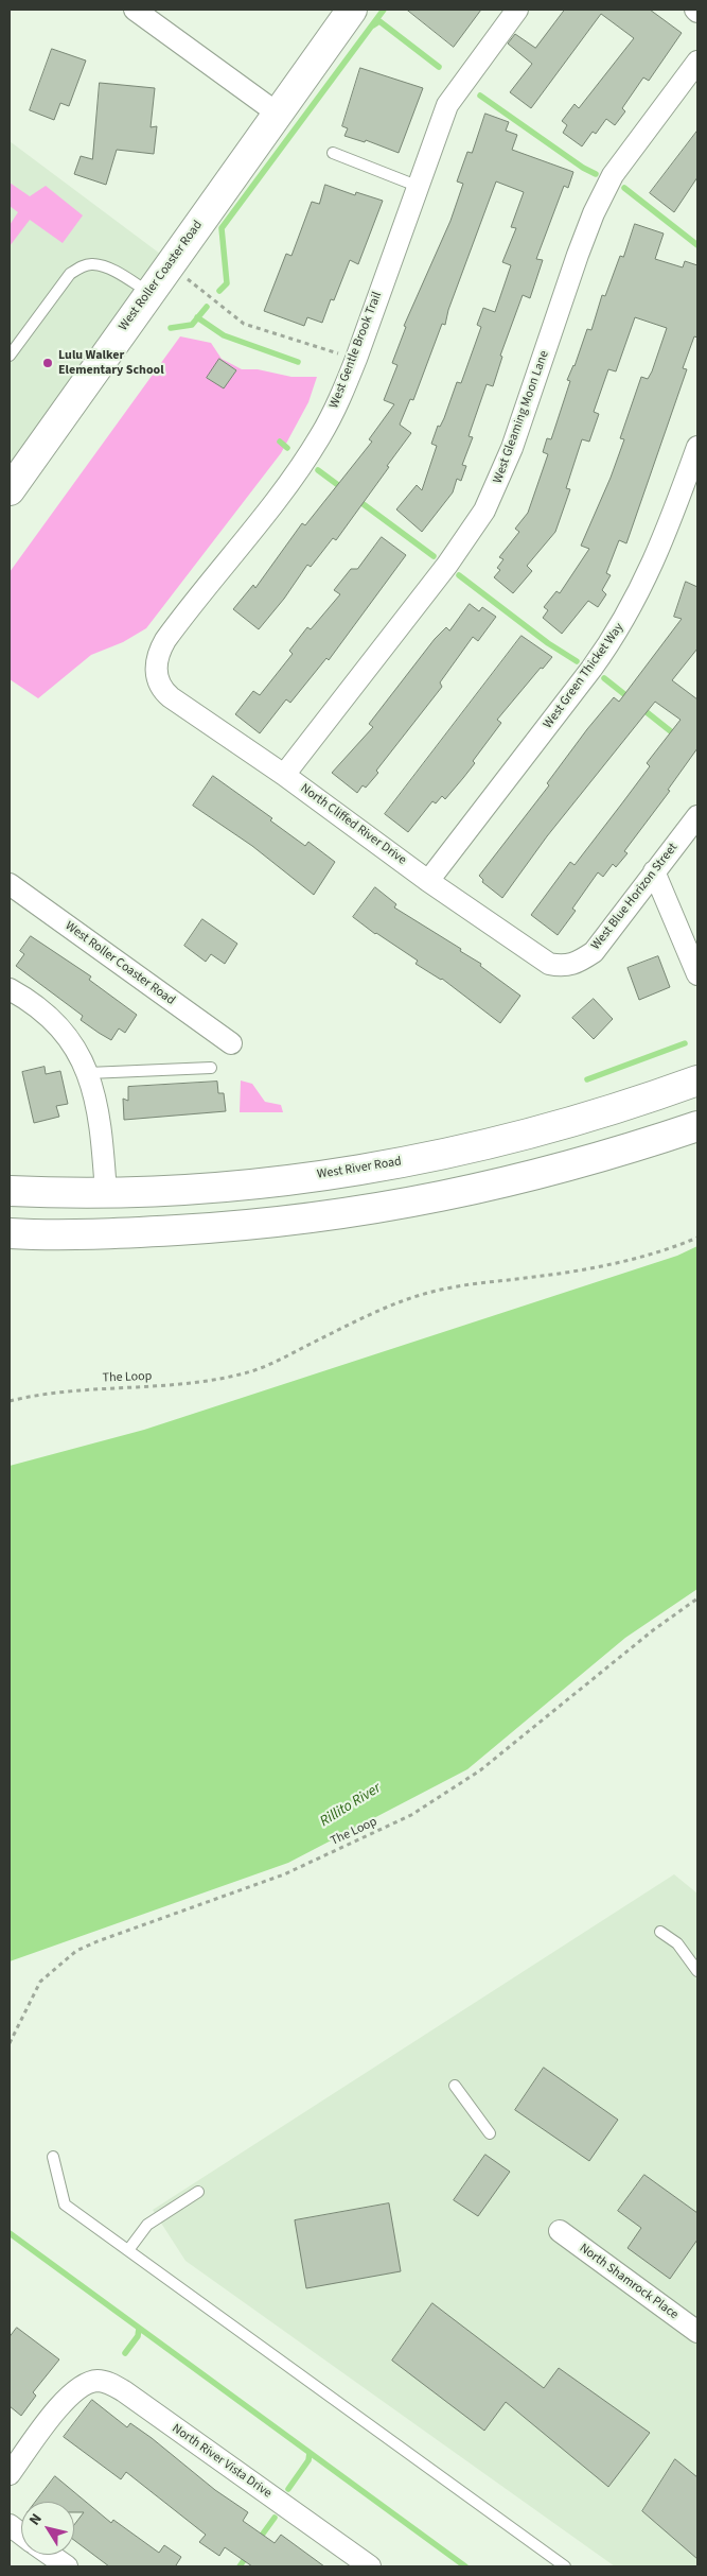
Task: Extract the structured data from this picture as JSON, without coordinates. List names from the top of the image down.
{
  "streets": {
    "main road": ["West Roller Coaster Road", "West River Road"],
    "street": [
      "West Gentle Brook Trail",
      "West Gleaming Moon Lane",
      "West Green Thicket Way",
      "North Cliffed River Drive",
      "West Blue Horizon Street",
      "North Shamrock Place",
      "North River Vista Drive"
    ],
    "path": ["The Loop"]
  },
  "crossings": [
    ["West Gentle Brook Trail", "North Cliffed River Drive"],
    ["West Gleaming Moon Lane", "North Cliffed River Drive"],
    ["West Green Thicket Way", "North Cliffed River Drive"],
    ["North Cliffed River Drive", "West Blue Horizon Street"]
  ],
  "water": ["Rillito River"],
  "places": ["Lulu Walker Elementary School"],
  "north": "top left"
}
